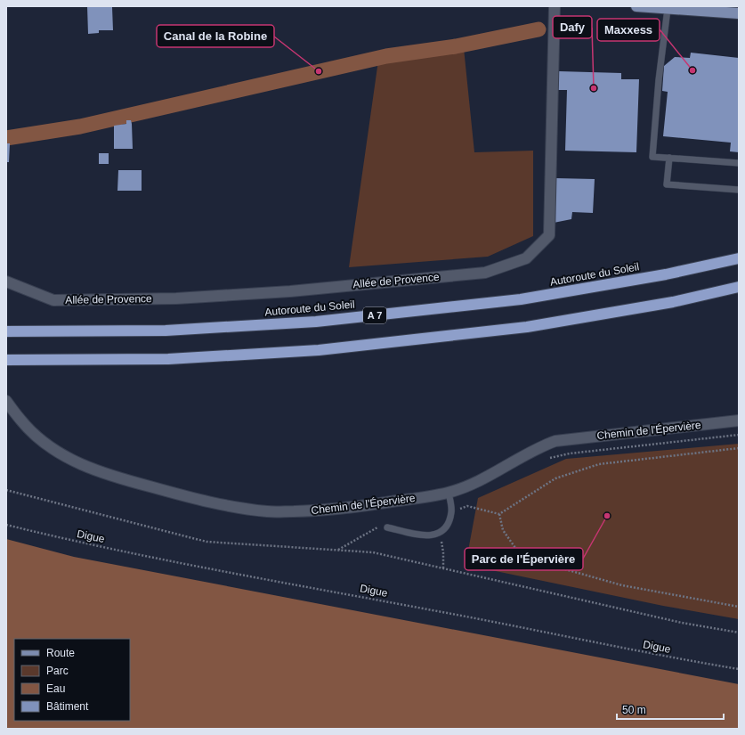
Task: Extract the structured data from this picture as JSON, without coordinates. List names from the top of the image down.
{
  "streets": {
    "highway": ["Autoroute du Soleil", "A 7"],
    "street": ["Allée de Provence", "Chemin de l'Épervière"],
    "path": ["Digue"]
  },
  "places": [
    "Maxxess",
    "Canal de la Robine",
    "Dafy",
    "Parc de l'Épervière"
  ],
  "legend": [
    "Route",
    "Parc",
    "Eau",
    "Bâtiment"
  ],
  "scale_bar": "50 m"
}
